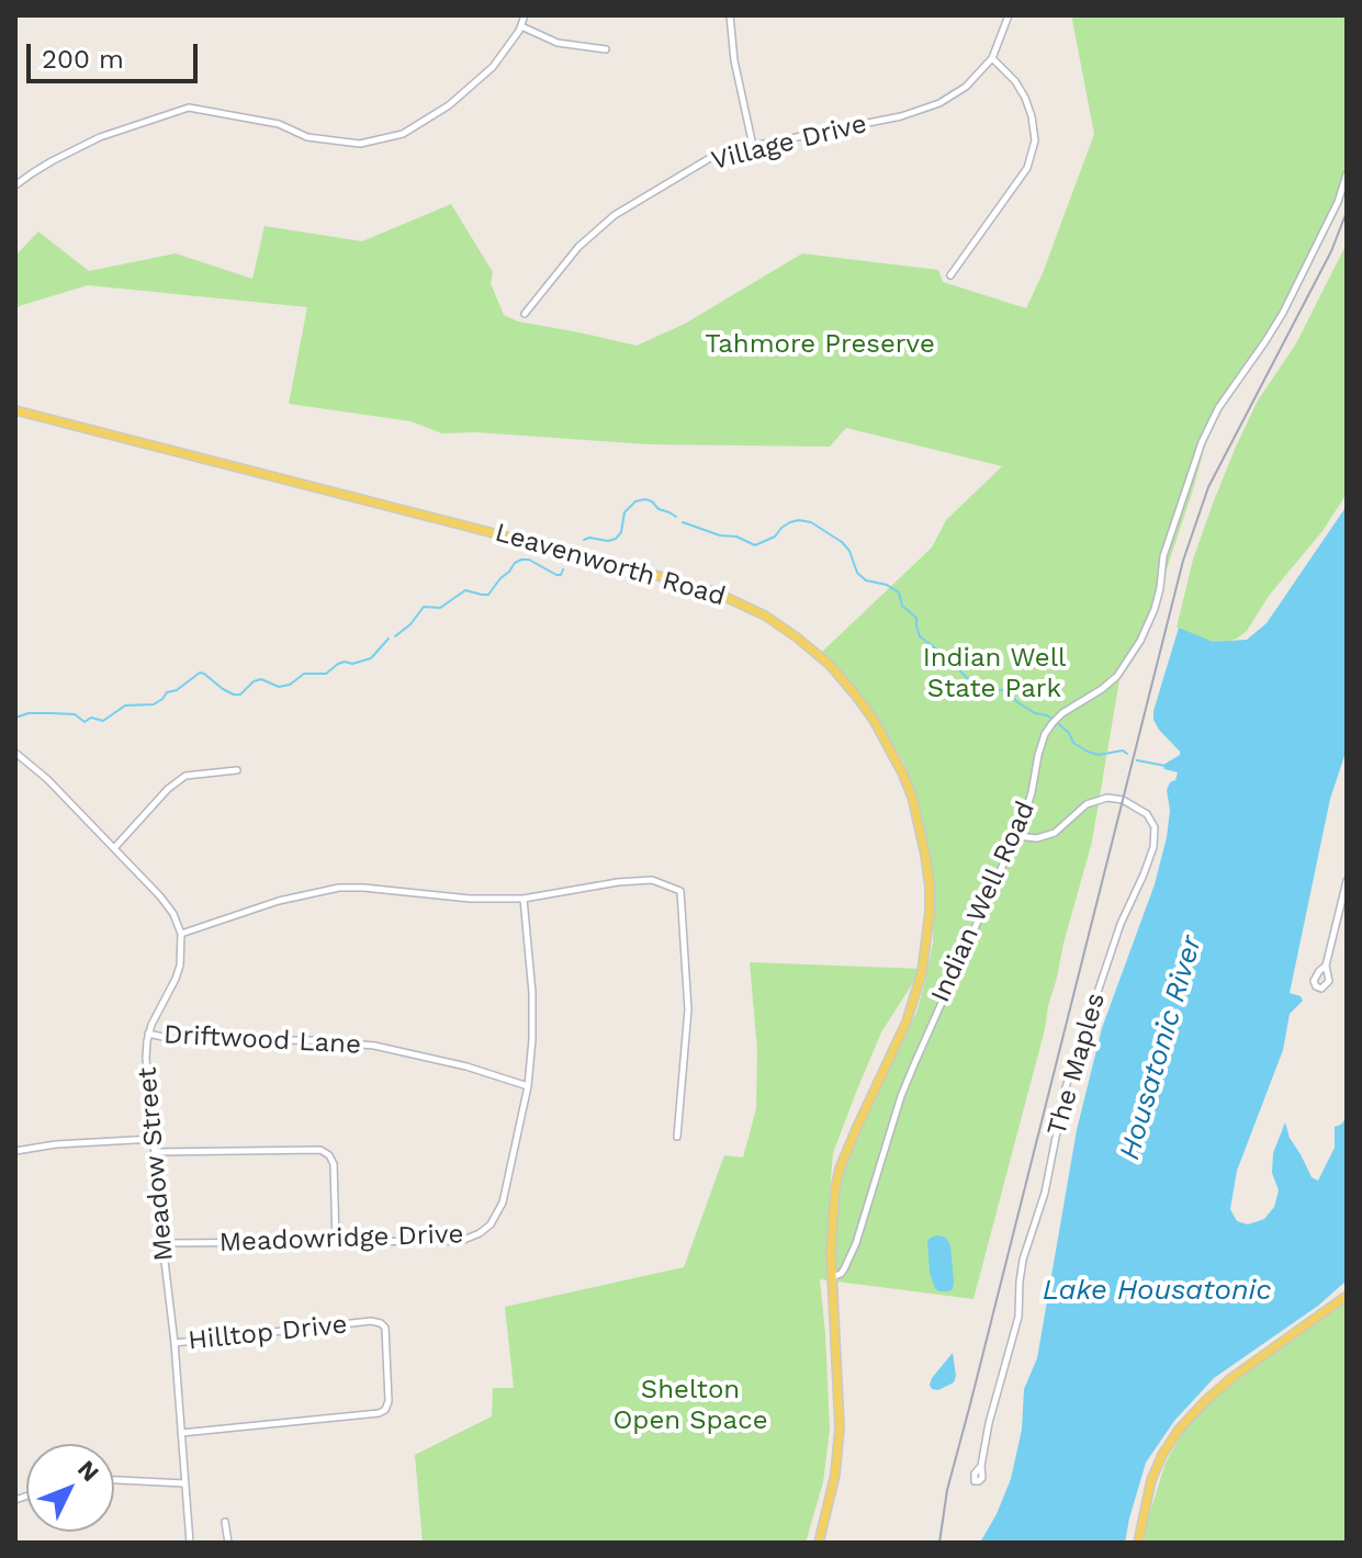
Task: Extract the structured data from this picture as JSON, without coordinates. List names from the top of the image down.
{
  "streets": {
    "main road": ["Leavenworth Road"],
    "street": [
      "Village Drive",
      "Indian Well Road",
      "Driftwood Lane",
      "The Maples",
      "Meadow Street",
      "Meadowridge Drive",
      "Hilltop Drive"
    ]
  },
  "crossings": [
    ["Leavenworth Road", "Indian Well Road"],
    ["Indian Well Road", "The Maples"],
    ["Driftwood Lane", "Meadow Street"],
    ["Driftwood Lane", "Meadowridge Drive"],
    ["Meadow Street", "Meadowridge Drive"],
    ["Meadow Street", "Hilltop Drive"]
  ],
  "water": ["Housatonic River", "Lake Housatonic"],
  "parks": ["Tahmore Preserve", "Indian Well State Park", "Shelton Open Space"],
  "scale_bar": "200 m",
  "north": "top right"
}
